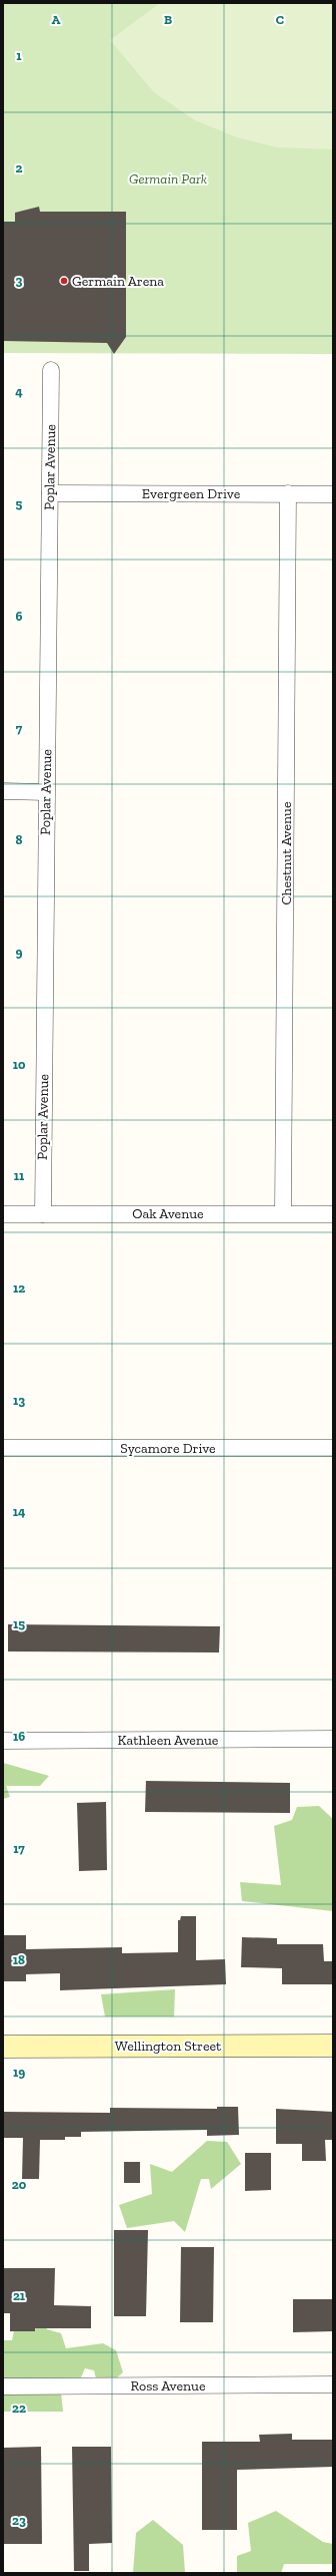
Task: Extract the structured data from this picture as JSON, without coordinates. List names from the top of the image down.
{
  "streets": {
    "main road": ["Wellington Street"],
    "street": [
      "Poplar Avenue",
      "Evergreen Drive",
      "Chestnut Avenue",
      "Oak Avenue",
      "Sycamore Drive",
      "Kathleen Avenue",
      "Ross Avenue"
    ]
  },
  "crossings": [
    ["Poplar Avenue", "Evergreen Drive"],
    ["Poplar Avenue", "Oak Avenue"],
    ["Evergreen Drive", "Chestnut Avenue"],
    ["Chestnut Avenue", "Oak Avenue"]
  ],
  "parks": ["Germain Park"],
  "places": ["Germain Arena"],
  "grid": {
    "columns": ["A", "B", "C"],
    "rows": [
      "1",
      "2",
      "3",
      "4",
      "5",
      "6",
      "7",
      "8",
      "9",
      "10",
      "11",
      "12",
      "13",
      "14",
      "15",
      "16",
      "17",
      "18",
      "19",
      "20",
      "21",
      "22",
      "23"
    ]
  }
}
